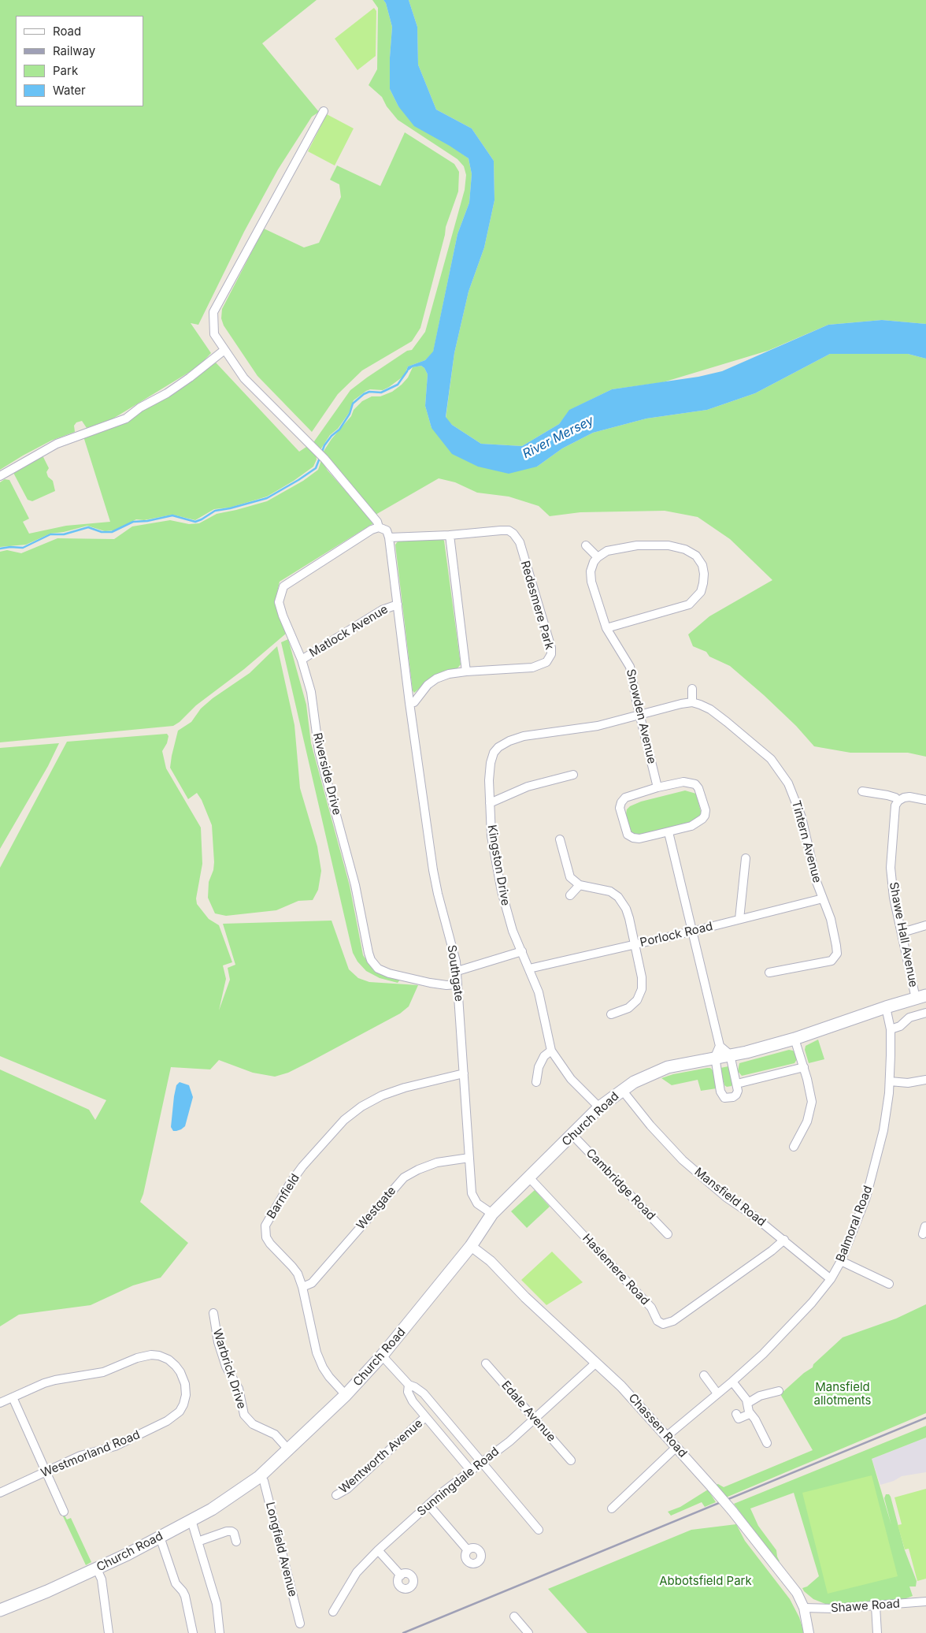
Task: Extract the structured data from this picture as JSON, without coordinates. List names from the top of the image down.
{
  "streets": {
    "main road": ["Church Road"],
    "street": [
      "Redesmere Park",
      "Matlock Avenue",
      "Snowden Avenue",
      "Riverside Drive",
      "Tintern Avenue",
      "Kingston Drive",
      "Porlock Road",
      "Shawe Hall Avenue",
      "Southgate",
      "Cambridge Road",
      "Barnfield",
      "Mansfield Road",
      "Westgate",
      "Balmoral Road",
      "Haslemere Road",
      "Warbrick Drive",
      "Edale Avenue",
      "Chassen Road",
      "Westmorland Road",
      "Wentworth Avenue",
      "Sunningdale Road",
      "Longfield Avenue",
      "Shawe Road"
    ]
  },
  "crossings": [
    ["Redesmere Park", "Southgate"],
    ["Matlock Avenue", "Riverside Drive"],
    ["Snowden Avenue", "Kingston Drive"],
    ["Riverside Drive", "Southgate"],
    ["Tintern Avenue", "Porlock Road"],
    ["Kingston Drive", "Porlock Road"],
    ["Kingston Drive", "Church Road"],
    ["Shawe Hall Avenue", "Church Road"],
    ["Southgate", "Church Road"],
    ["Southgate", "Barnfield"],
    ["Southgate", "Westgate"],
    ["Church Road", "Cambridge Road"],
    ["Church Road", "Barnfield"],
    ["Church Road", "Mansfield Road"],
    ["Church Road", "Balmoral Road"],
    ["Church Road", "Haslemere Road"],
    ["Church Road", "Warbrick Drive"],
    ["Church Road", "Chassen Road"],
    ["Church Road", "Longfield Avenue"],
    ["Barnfield", "Westgate"],
    ["Mansfield Road", "Balmoral Road"],
    ["Mansfield Road", "Haslemere Road"],
    ["Balmoral Road", "Chassen Road"],
    ["Edale Avenue", "Sunningdale Road"],
    ["Chassen Road", "Sunningdale Road"],
    ["Chassen Road", "Shawe Road"]
  ],
  "water": ["River Mersey"],
  "parks": ["Mansfield allotments", "Abbotsfield Park"],
  "legend": [
    "Road",
    "Railway",
    "Park",
    "Water"
  ]
}
